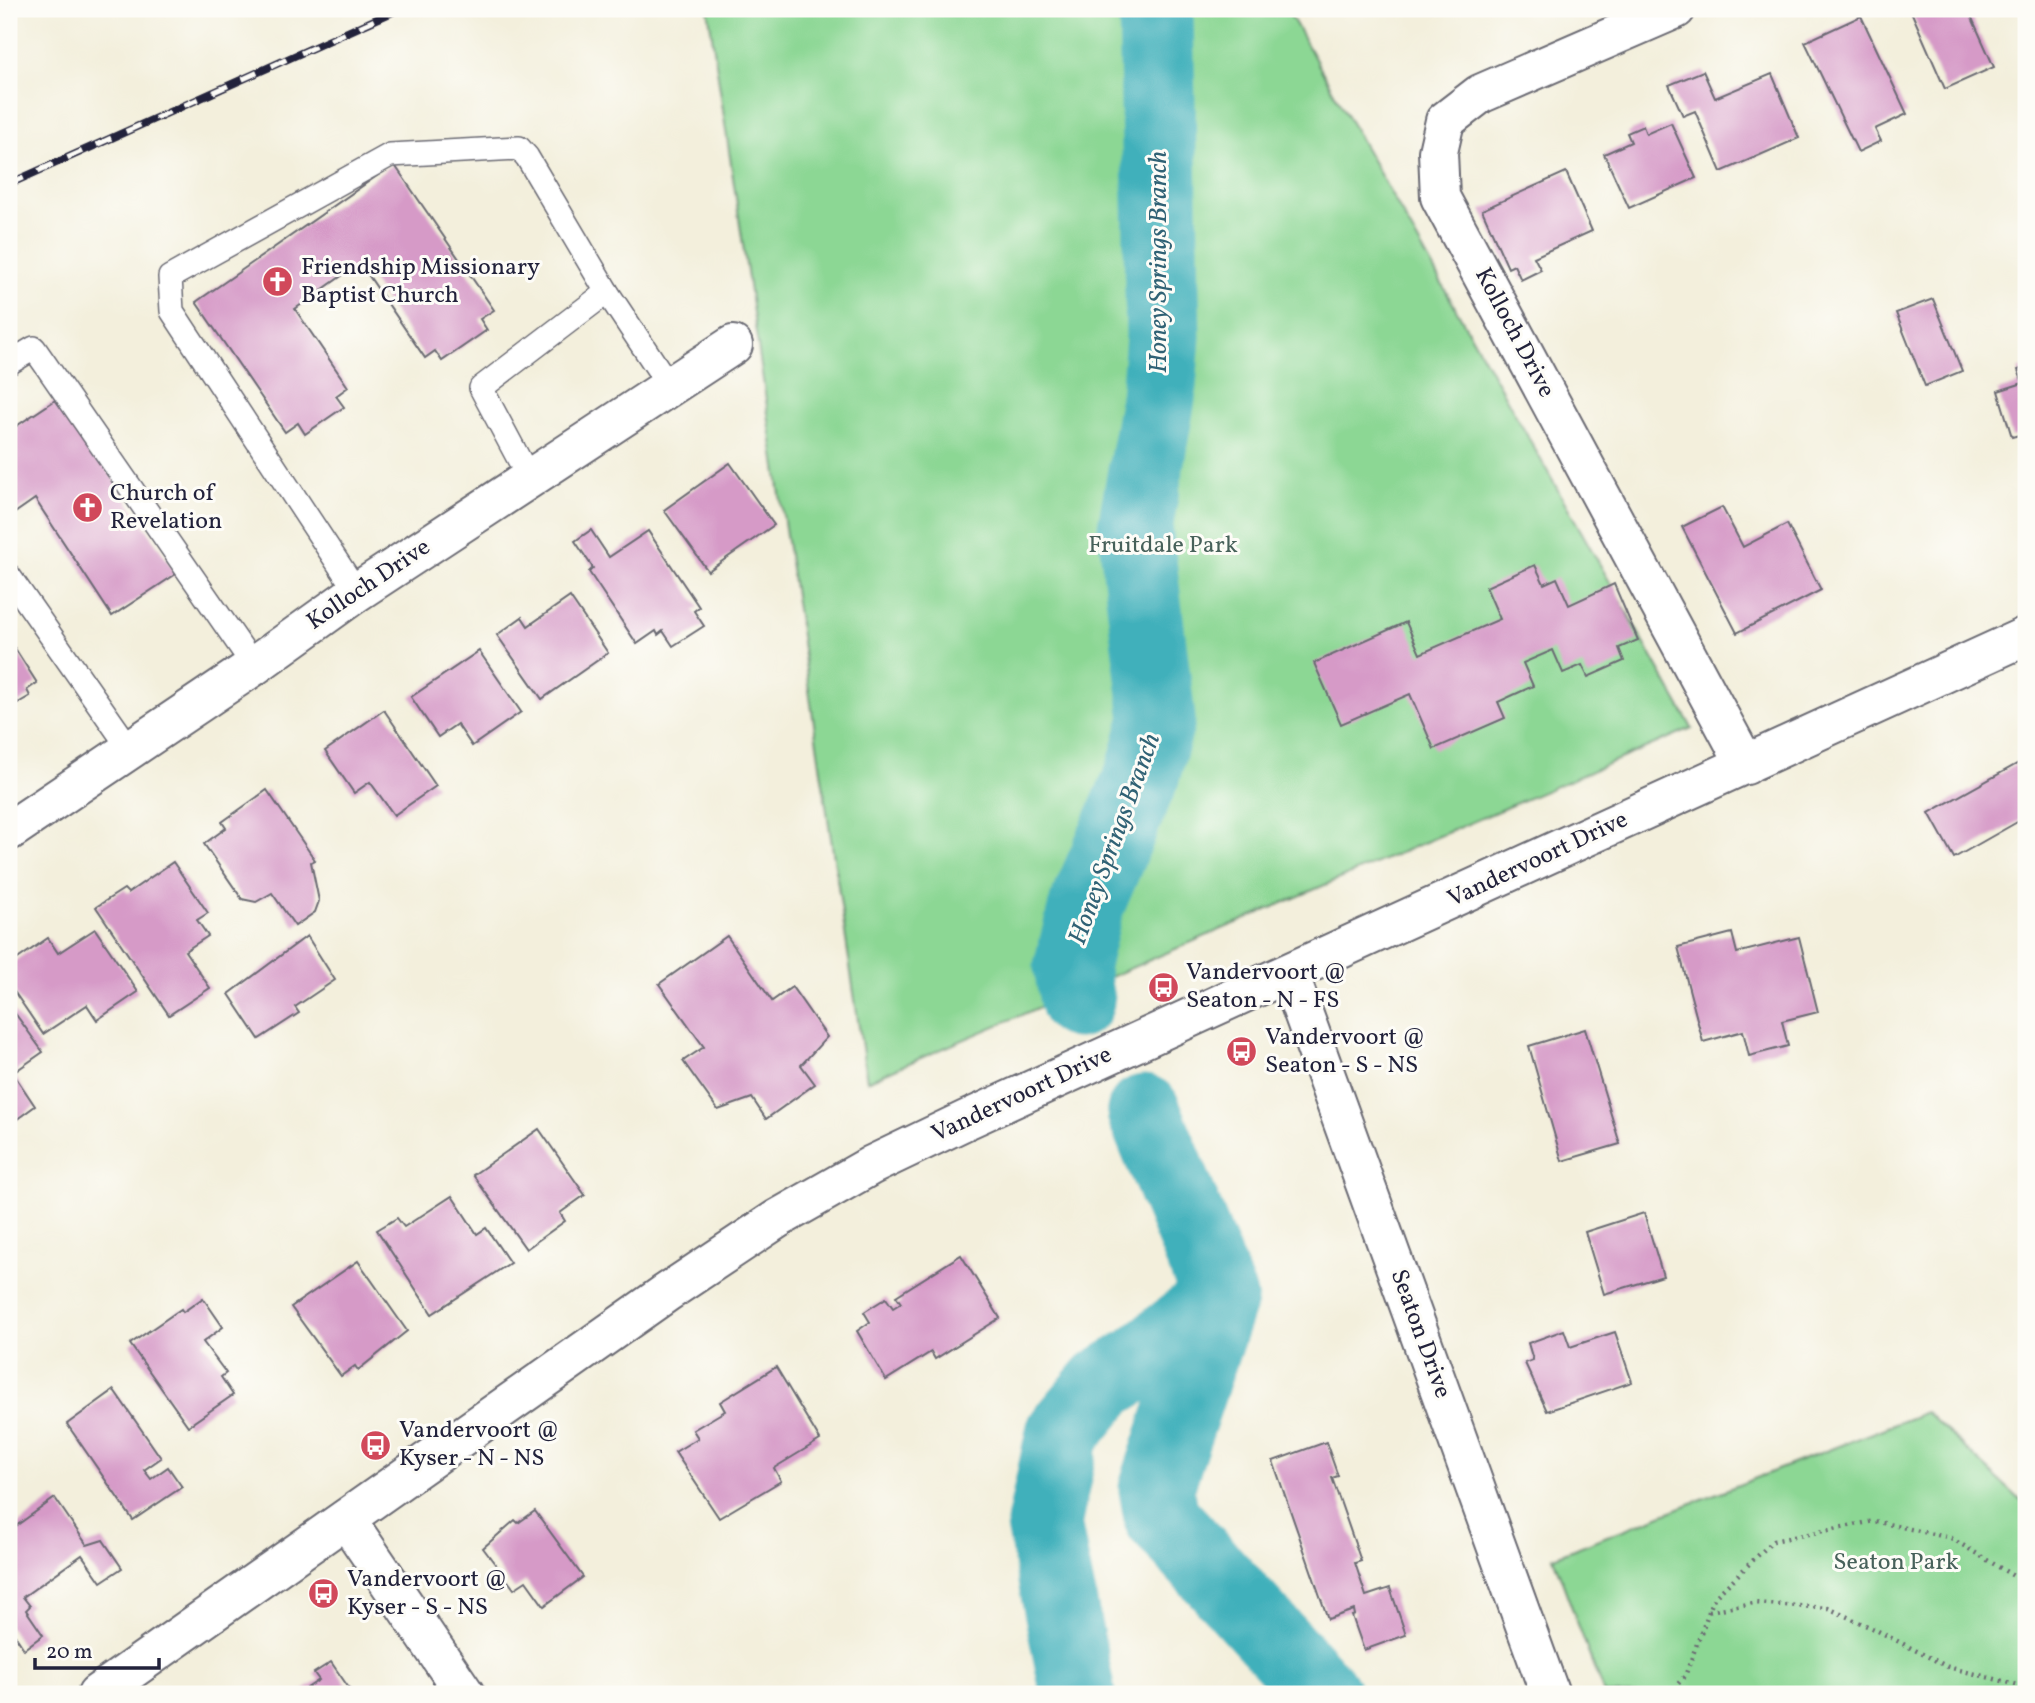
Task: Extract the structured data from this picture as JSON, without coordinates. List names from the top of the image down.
{
  "streets": {
    "street": ["Kolloch Drive", "Vandervoort Drive", "Seaton Drive"]
  },
  "crossings": [
    ["Kolloch Drive", "Vandervoort Drive"],
    ["Vandervoort Drive", "Seaton Drive"]
  ],
  "water": ["Honey Springs Branch"],
  "parks": ["Fruitdale Park", "Seaton Park"],
  "places": {
    "church": ["Friendship Missionary Baptist Church", "Church of Revelation"],
    "bus stop": [
      "Vandervoort @ Seaton - N - FS",
      "Vandervoort @ Seaton - S - NS",
      "Vandervoort @ Kyser - N - NS",
      "Vandervoort @ Kyser - S - NS"
    ]
  },
  "scale_bar": "20 m"
}
